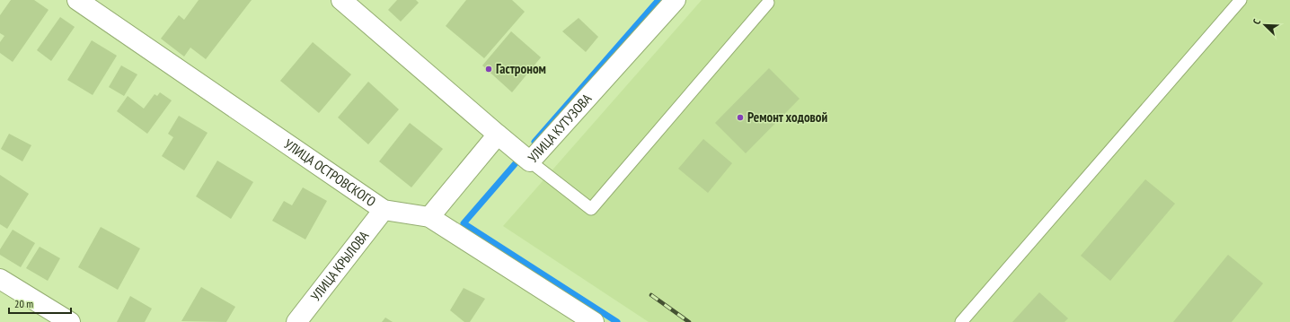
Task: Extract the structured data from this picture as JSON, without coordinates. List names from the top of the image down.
{
  "streets": {
    "street": ["УЛИЦА КУТУЗОВА", "УЛИЦА ОСТРОВСКОГО", "УЛИЦА КРЫЛОВА"]
  },
  "crossings": [
    ["УЛИЦА ОСТРОВСКОГО", "УЛИЦА КРЫЛОВА"]
  ],
  "places": ["Гастроном", "Ремонт ходовой"],
  "scale_bar": "20 m",
  "north": "top left"
}
